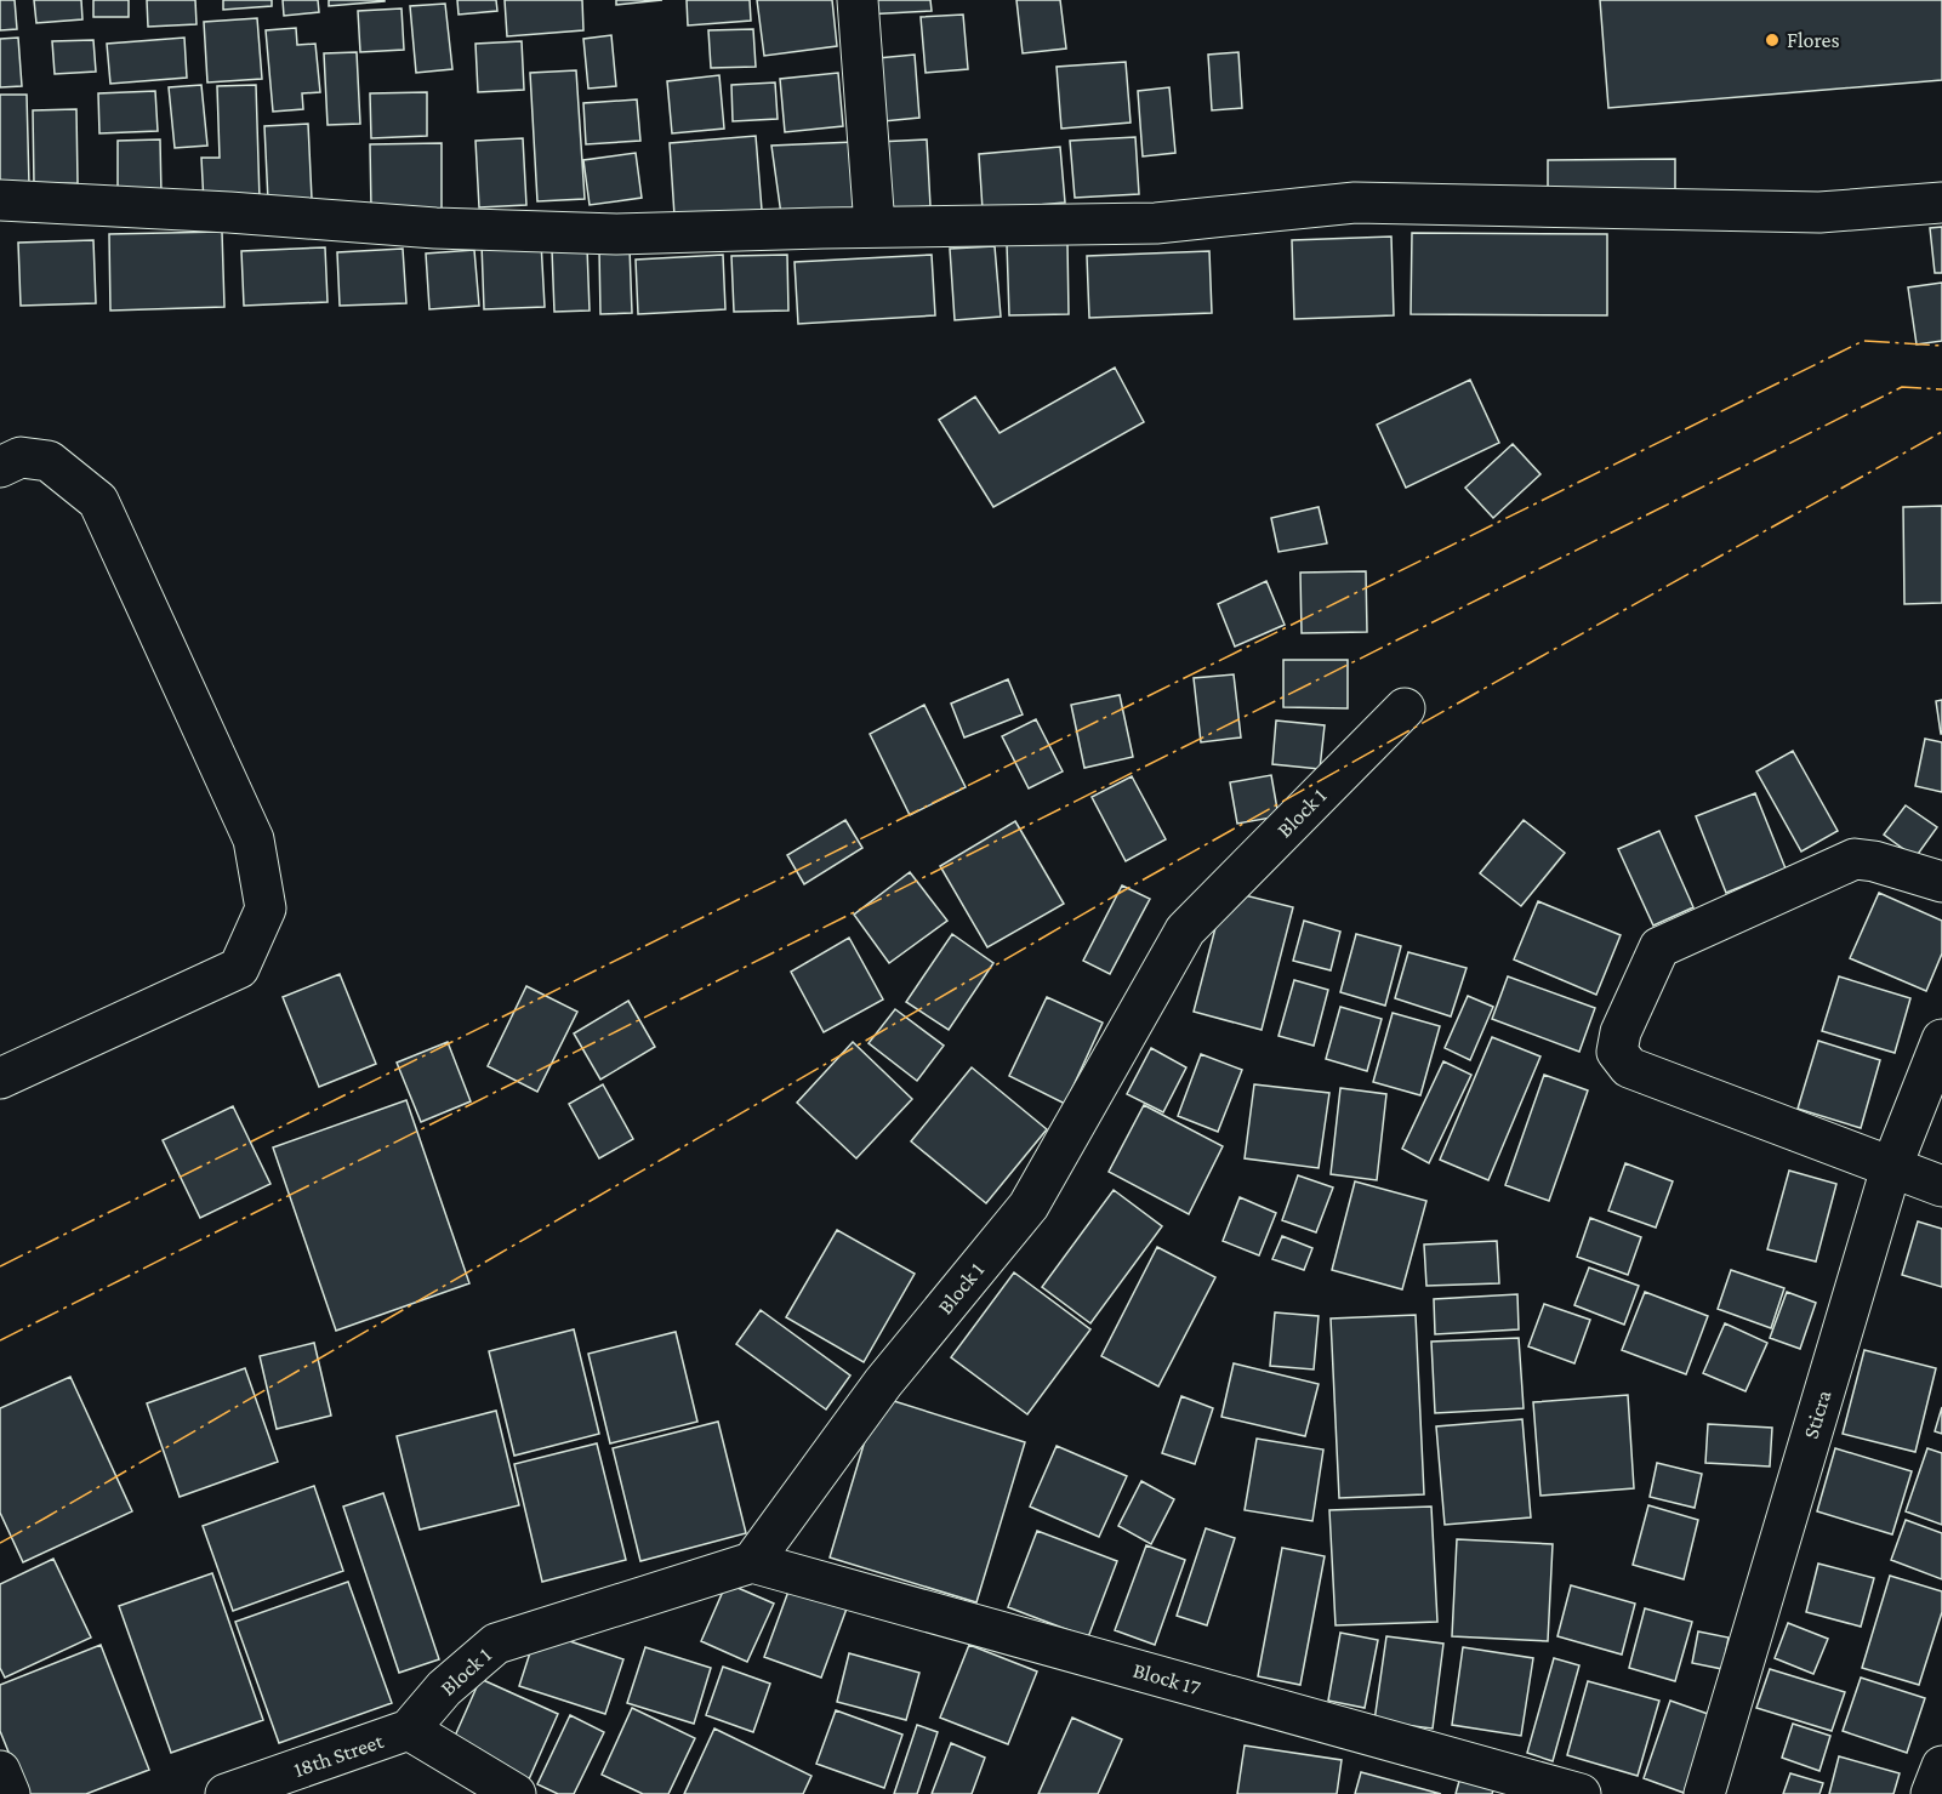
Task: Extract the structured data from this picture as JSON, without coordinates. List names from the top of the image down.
{
  "streets": {
    "street": [
      "Block 1",
      "Sticra",
      "Block 17",
      "18th Street"
    ]
  },
  "crossings": [
    ["Block 1", "Block 17"],
    ["Block 1", "18th Street"]
  ],
  "places": ["Flores"]
}
